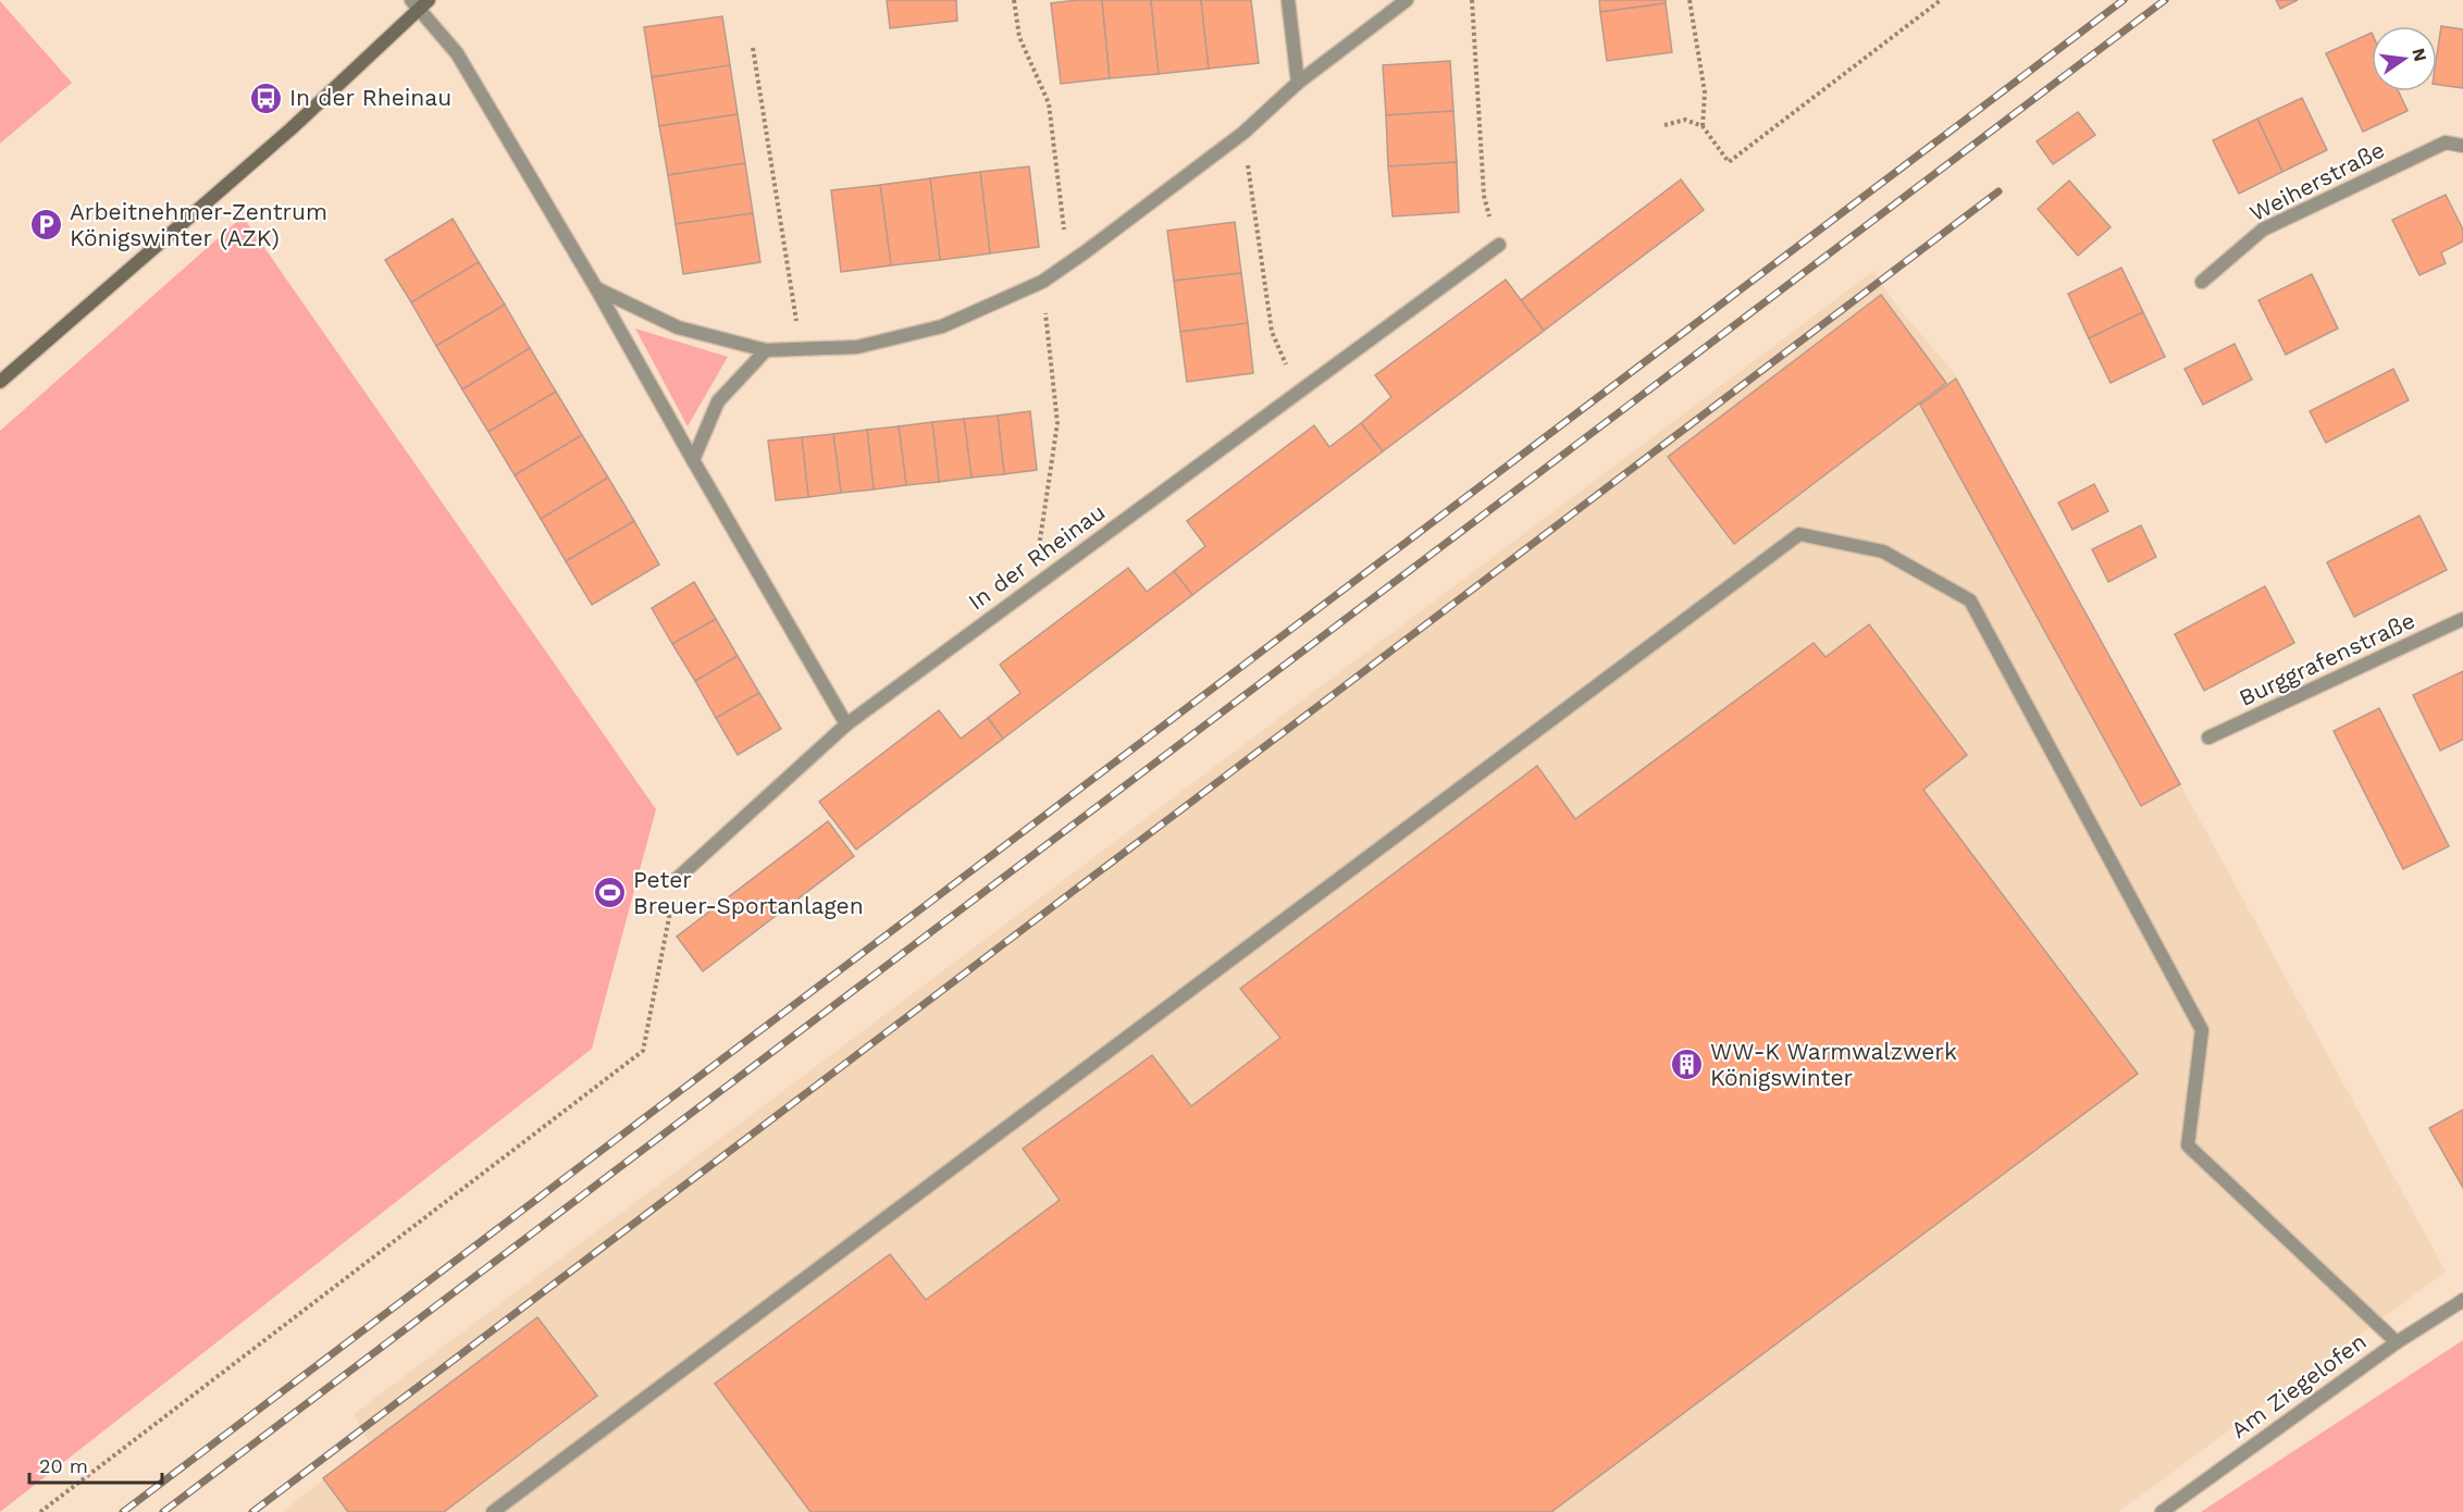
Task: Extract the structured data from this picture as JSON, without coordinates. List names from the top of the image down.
{
  "streets": {
    "street": [
      "Weiherstraße",
      "In der Rheinau",
      "Burggrafenstraße",
      "Am Ziegelofen"
    ]
  },
  "places": {
    "bus stop": ["In der Rheinau"],
    "parking": ["Arbeitnehmer-Zentrum Königswinter (AZK)"],
    "sports": ["Peter Breuer-Sportanlagen"],
    "building": ["WW-K Warmwalzwerk Königswinter"]
  },
  "scale_bar": "20 m",
  "north": "right"
}
